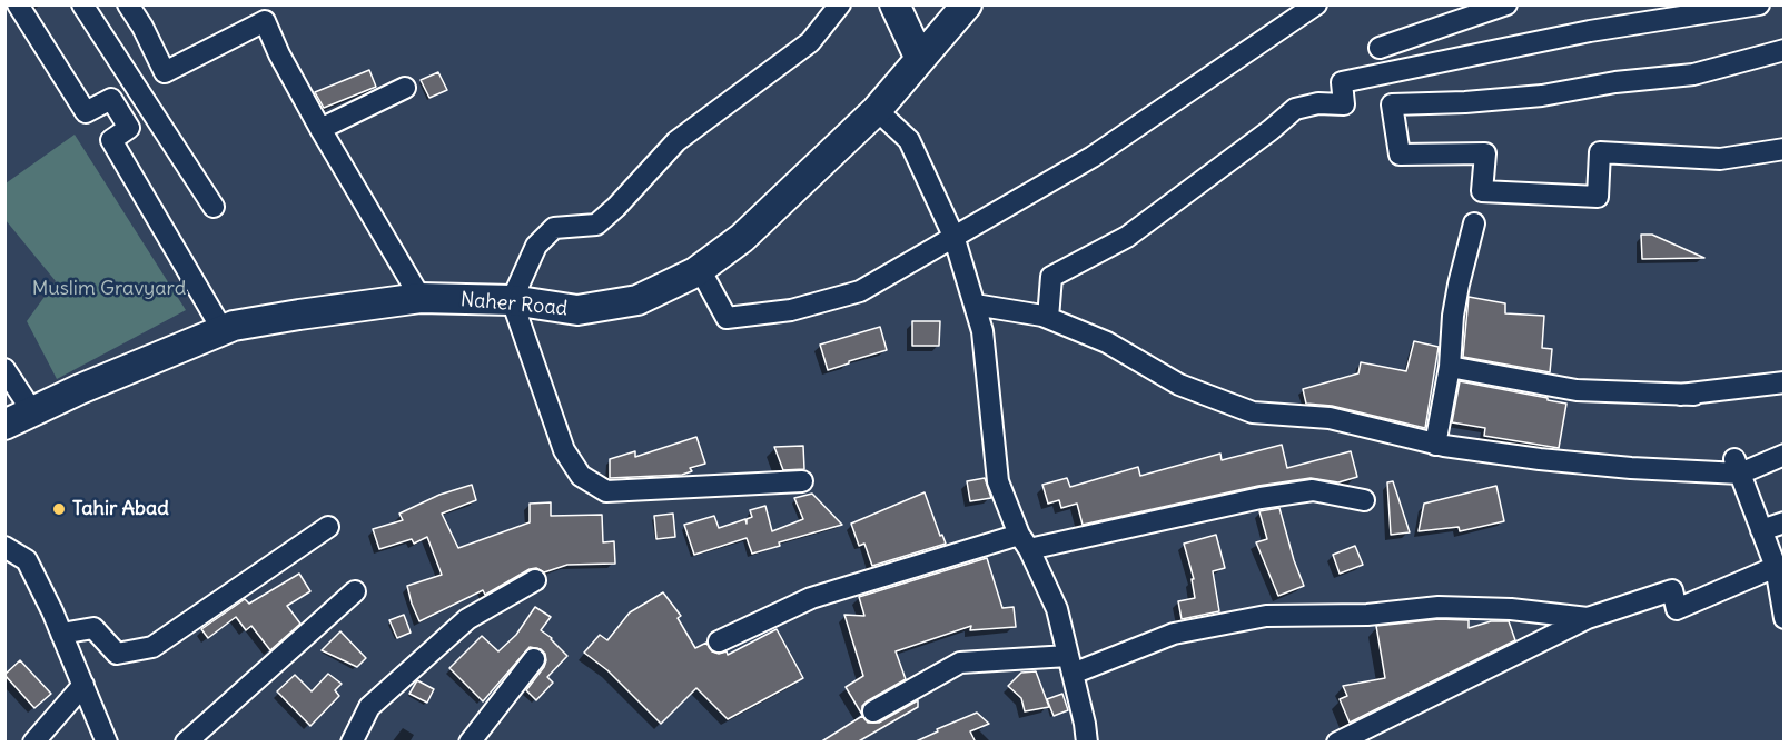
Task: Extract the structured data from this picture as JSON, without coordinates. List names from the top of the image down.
{
  "streets": {
    "main road": ["Naher Road"]
  },
  "parks": ["Muslim Gravyard"],
  "places": ["Tahir Abad"]
}
